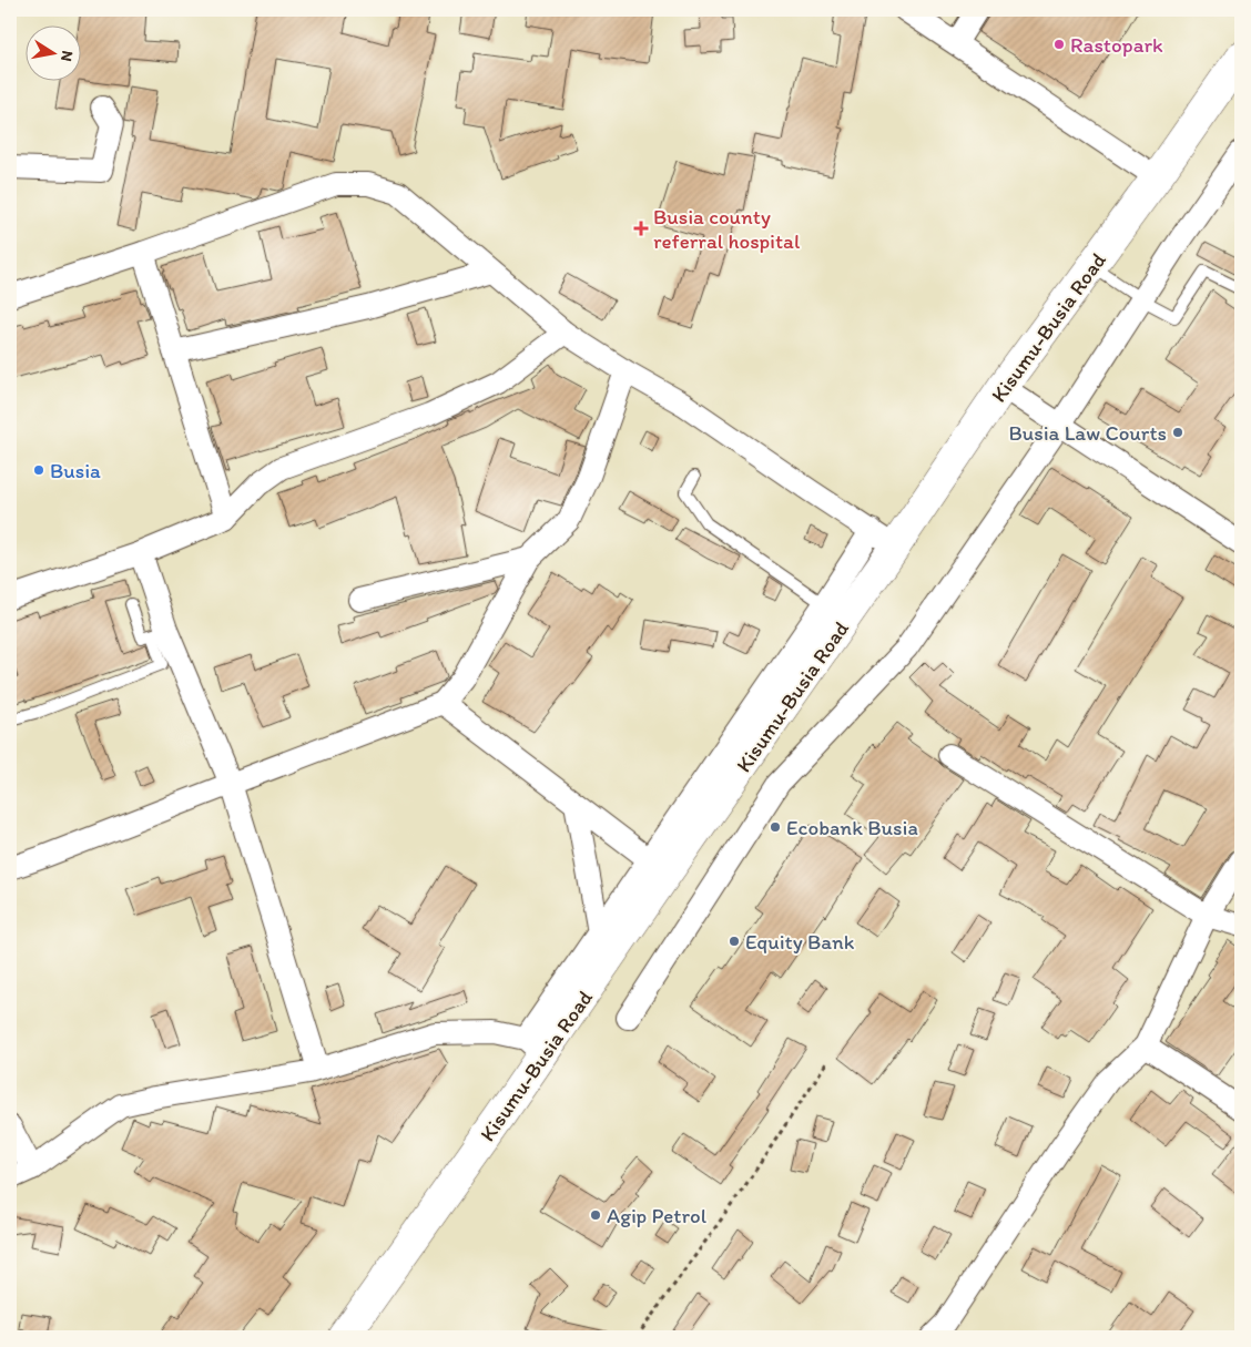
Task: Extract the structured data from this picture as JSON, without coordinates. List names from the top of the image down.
{
  "streets": {
    "highway": ["Kisumu-Busia Road"]
  },
  "places": {
    "other": [
      "Rastopark",
      "Busia Law Courts",
      "Busia",
      "Ecobank Busia",
      "Equity Bank",
      "Agip Petrol"
    ],
    "health": ["Busia county referral hospital"]
  },
  "north": "right"
}
